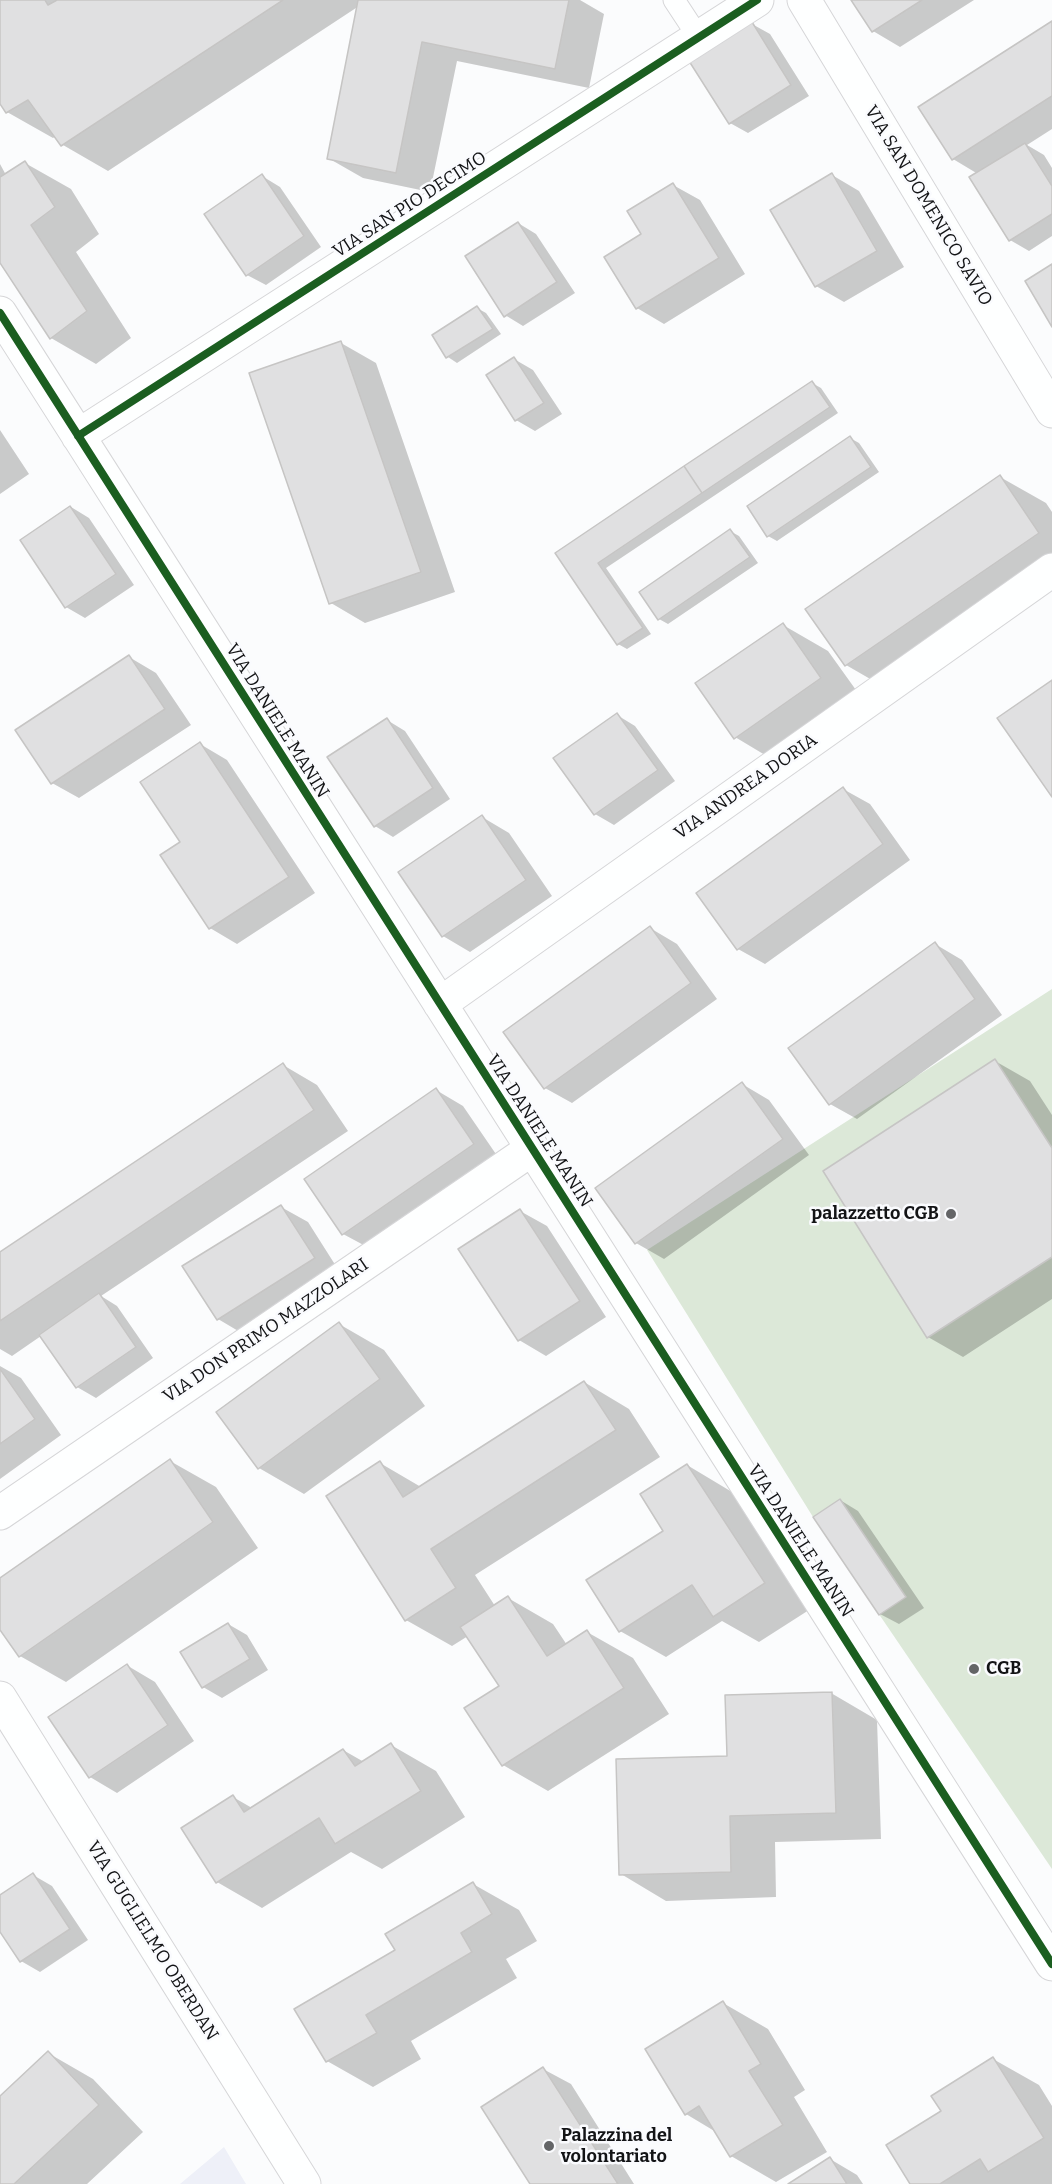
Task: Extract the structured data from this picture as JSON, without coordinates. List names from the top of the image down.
{
  "streets": {
    "street": [
      "VIA SAN PIO DECIMO",
      "VIA SAN DOMENICO SAVIO",
      "VIA DANIELE MANIN",
      "VIA ANDREA DORIA",
      "VIA DON PRIMO MAZZOLARI",
      "VIA GUGLIELMO OBERDAN"
    ]
  },
  "crossings": [
    ["VIA SAN PIO DECIMO", "VIA DANIELE MANIN"],
    ["VIA DANIELE MANIN", "VIA ANDREA DORIA"],
    ["VIA DANIELE MANIN", "VIA DON PRIMO MAZZOLARI"]
  ],
  "places": ["palazzetto CGB", "CGB", "Palazzina del volontariato"]
}
